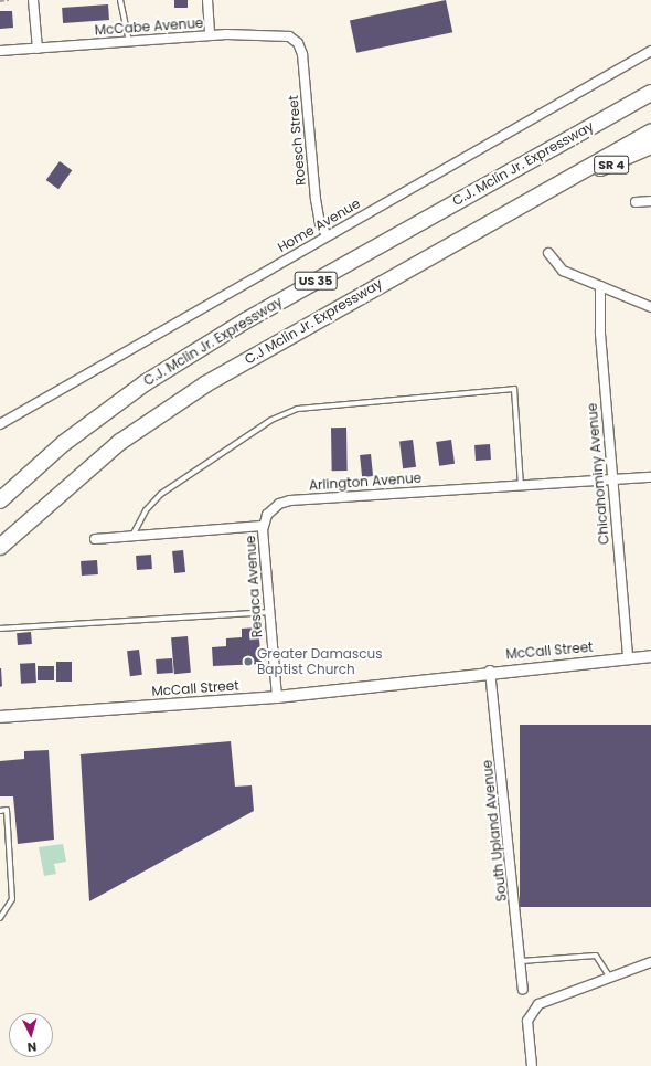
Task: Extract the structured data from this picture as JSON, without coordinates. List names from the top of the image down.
{
  "streets": {
    "highway": [
      "C.J. Mclin Jr. Expressway",
      "SR 4",
      "US 35",
      "C.J Mclin Jr. Expressway"
    ],
    "street": [
      "McCabe Avenue",
      "Roesch Street",
      "Home Avenue",
      "Chicahominy Avenue",
      "Arlington Avenue",
      "Resaca Avenue",
      "McCall Street",
      "South Upland Avenue"
    ]
  },
  "crossings": [
    ["McCabe Avenue", "Roesch Street"],
    ["Roesch Street", "Home Avenue"],
    ["SR 4", "C.J Mclin Jr. Expressway"],
    ["Chicahominy Avenue", "Arlington Avenue"],
    ["Chicahominy Avenue", "McCall Street"],
    ["Arlington Avenue", "Resaca Avenue"],
    ["Resaca Avenue", "McCall Street"],
    ["McCall Street", "South Upland Avenue"]
  ],
  "places": ["Greater Damascus Baptist Church"],
  "north": "bottom"
}
